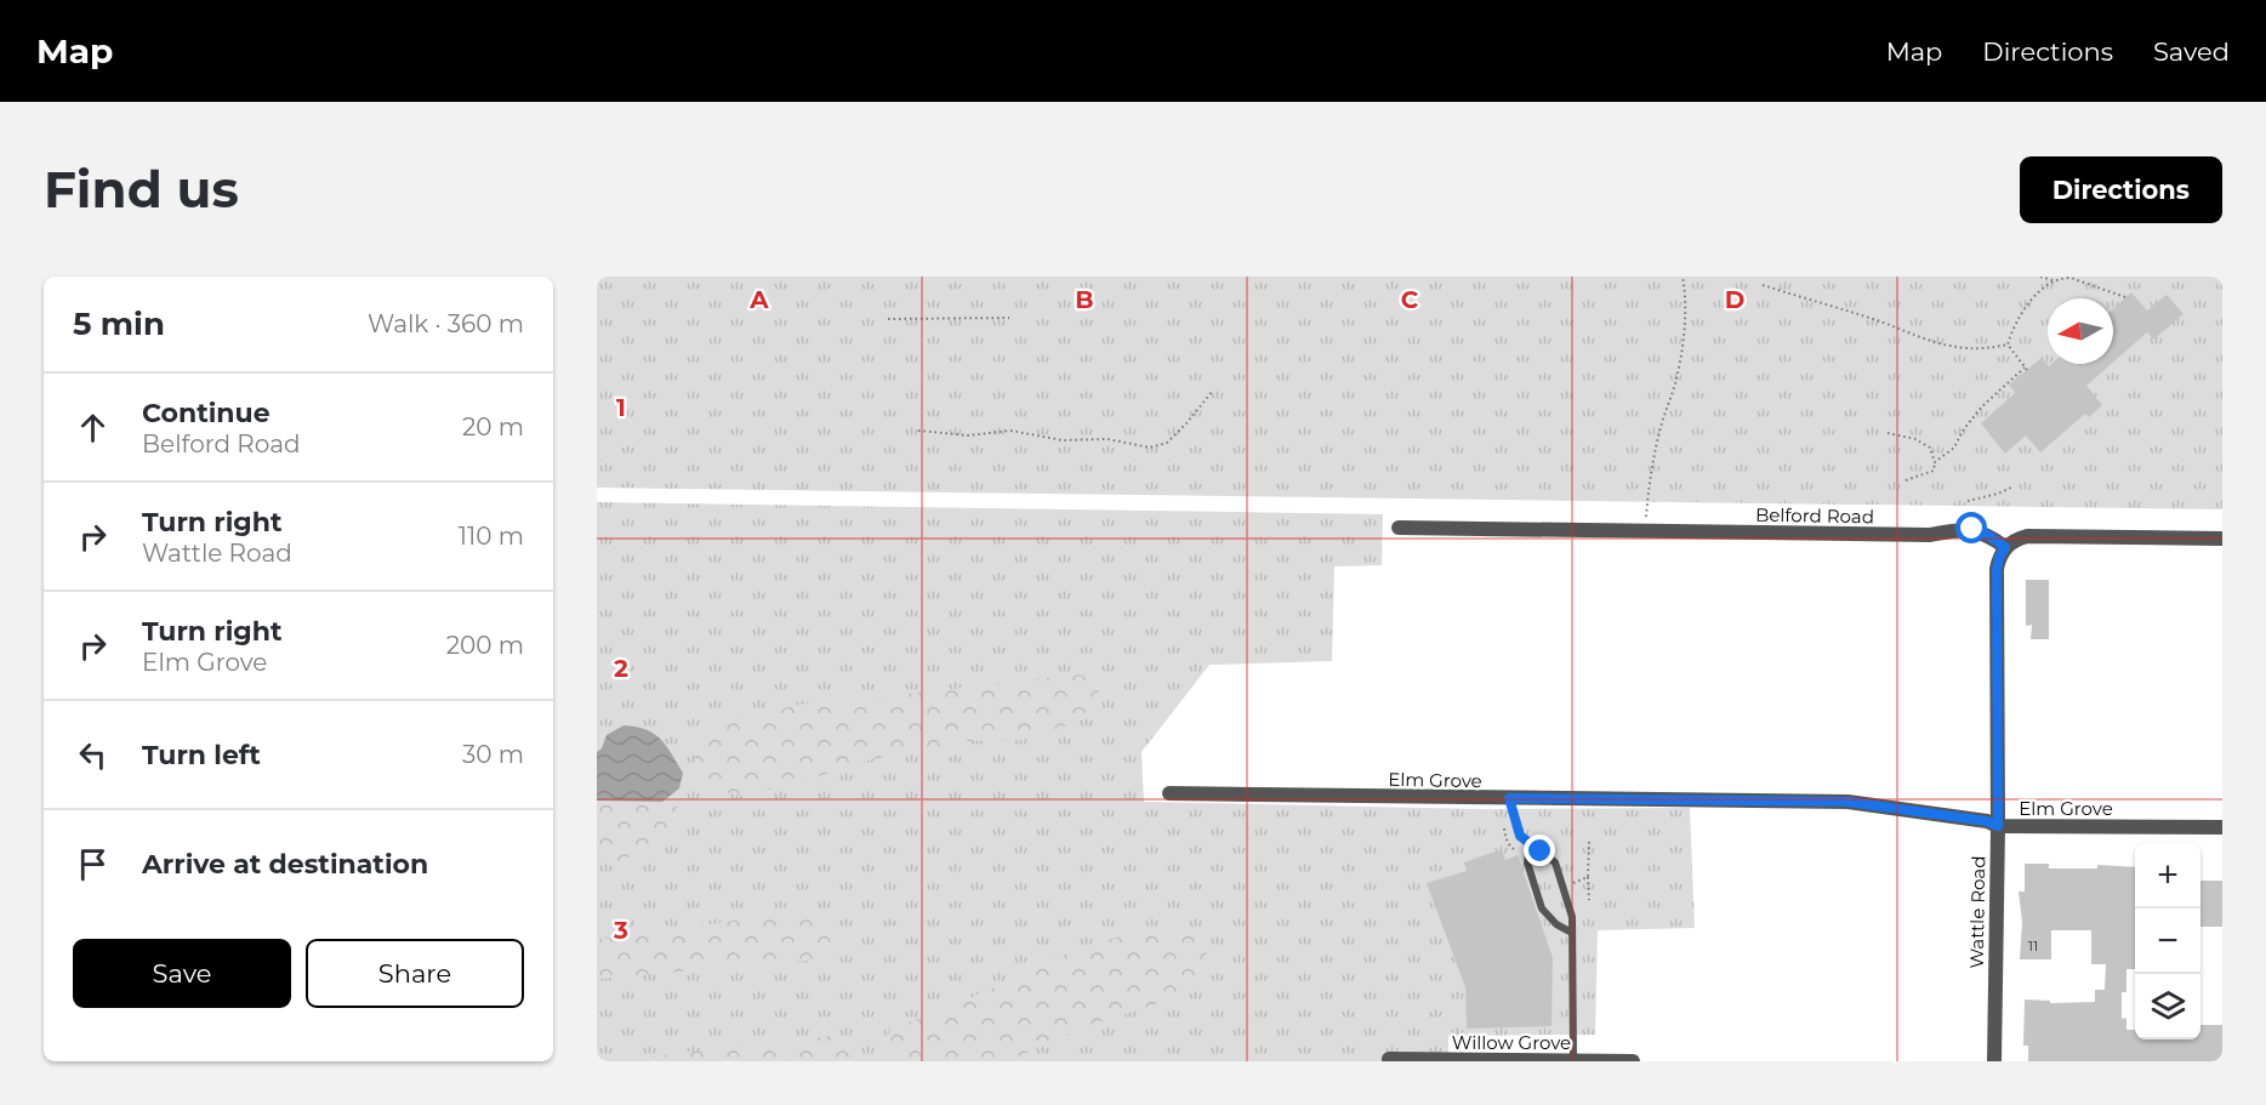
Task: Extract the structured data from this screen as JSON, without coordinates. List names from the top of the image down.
{
  "streets": {
    "street": [
      "Belford Road",
      "Elm Grove",
      "Wattle Road",
      "Willow Grove"
    ]
  },
  "crossings": [
    ["Belford Road", "Wattle Road"],
    ["Elm Grove", "Wattle Road"]
  ],
  "house_numbers": ["11"],
  "north": "left",
  "page": {
    "header": "Map",
    "nav": ["Map", "Directions", "Saved"],
    "buttons": [
      "Directions",
      ["Save", "Share"]
    ],
    "title": "Find us",
    "heading": ["5 min", "Walk · 360 m"],
    "list": [
      ["Continue", "Belford Road", "20 m"],
      ["Turn right", "Wattle Road", "110 m"],
      ["Turn right", "Elm Grove", "200 m"],
      ["Turn left", "30 m"],
      "Arrive at destination"
    ],
    "map_buttons": ["+", "−"]
  },
  "grid": {
    "columns": [
      "A",
      "B",
      "C",
      "D"
    ],
    "rows": ["1", "2", "3"]
  }
}
